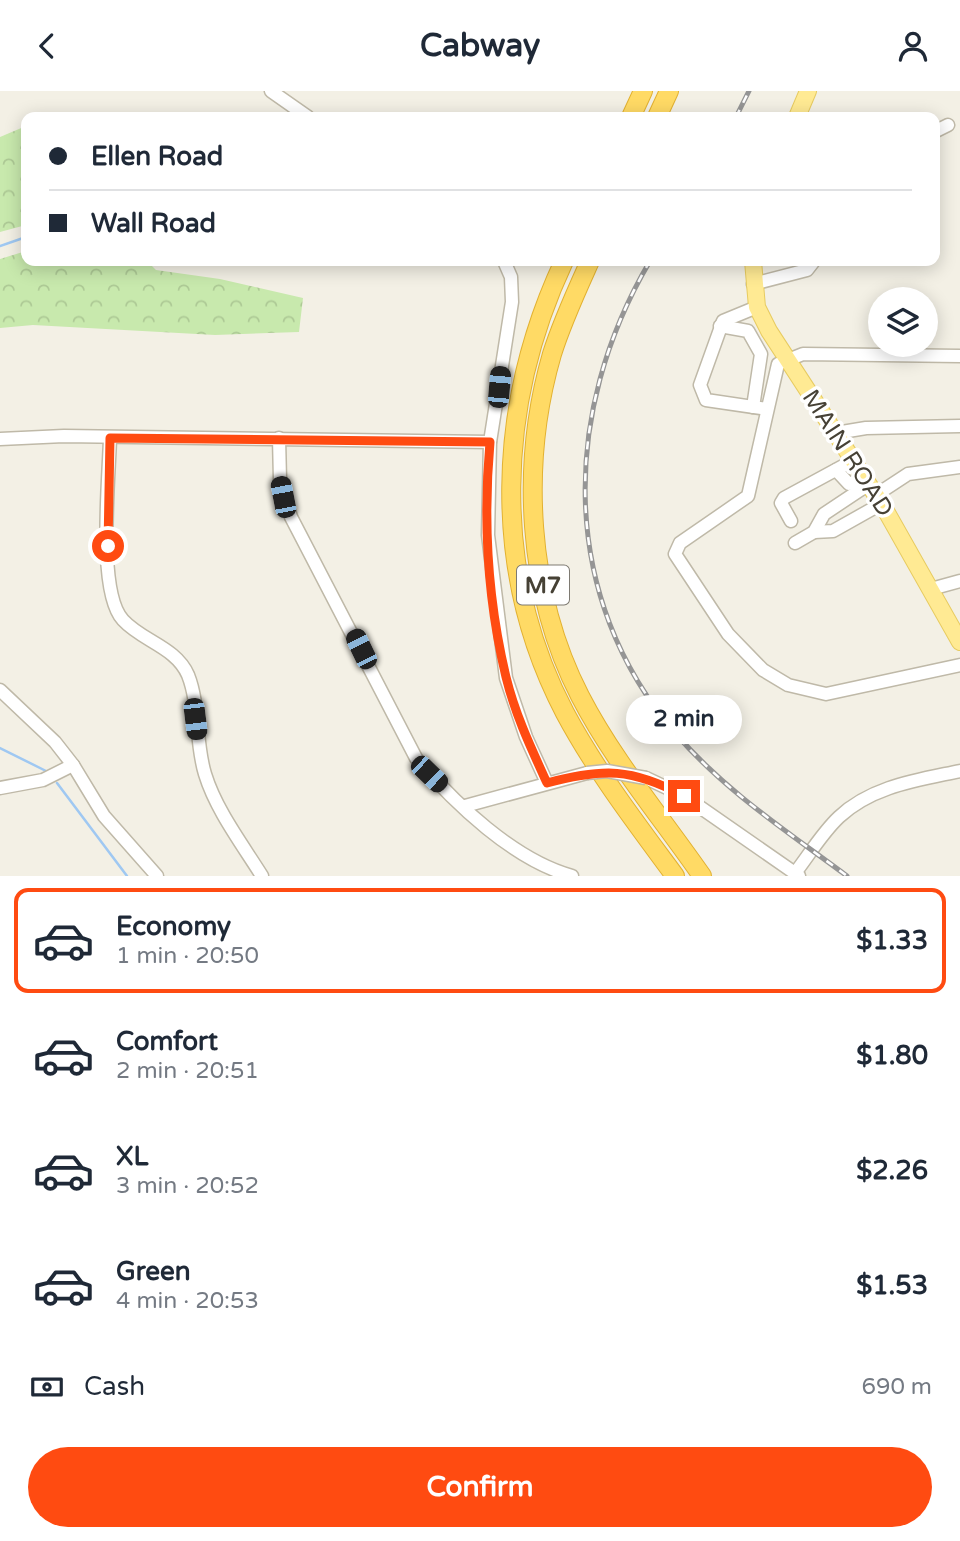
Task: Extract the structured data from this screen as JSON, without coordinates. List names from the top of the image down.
{
  "streets": {
    "highway": ["M7"],
    "main road": ["MAIN ROAD"]
  },
  "page": {
    "header": "Cabway",
    "banner": ["Ellen Road", "Wall Road"],
    "bubble": "2 min",
    "list": [
      {
        "name": "Economy",
        "note": "1 min · 20:50",
        "value": "$1.33"
      },
      {
        "name": "Comfort",
        "note": "2 min · 20:51",
        "value": "$1.80"
      },
      {
        "name": "XL",
        "note": "3 min · 20:52",
        "value": "$2.26"
      },
      {
        "name": "Green",
        "note": "4 min · 20:53",
        "value": "$1.53"
      }
    ],
    "pay": ["Cash", "690 m"],
    "buttons": "Confirm"
  }
}
